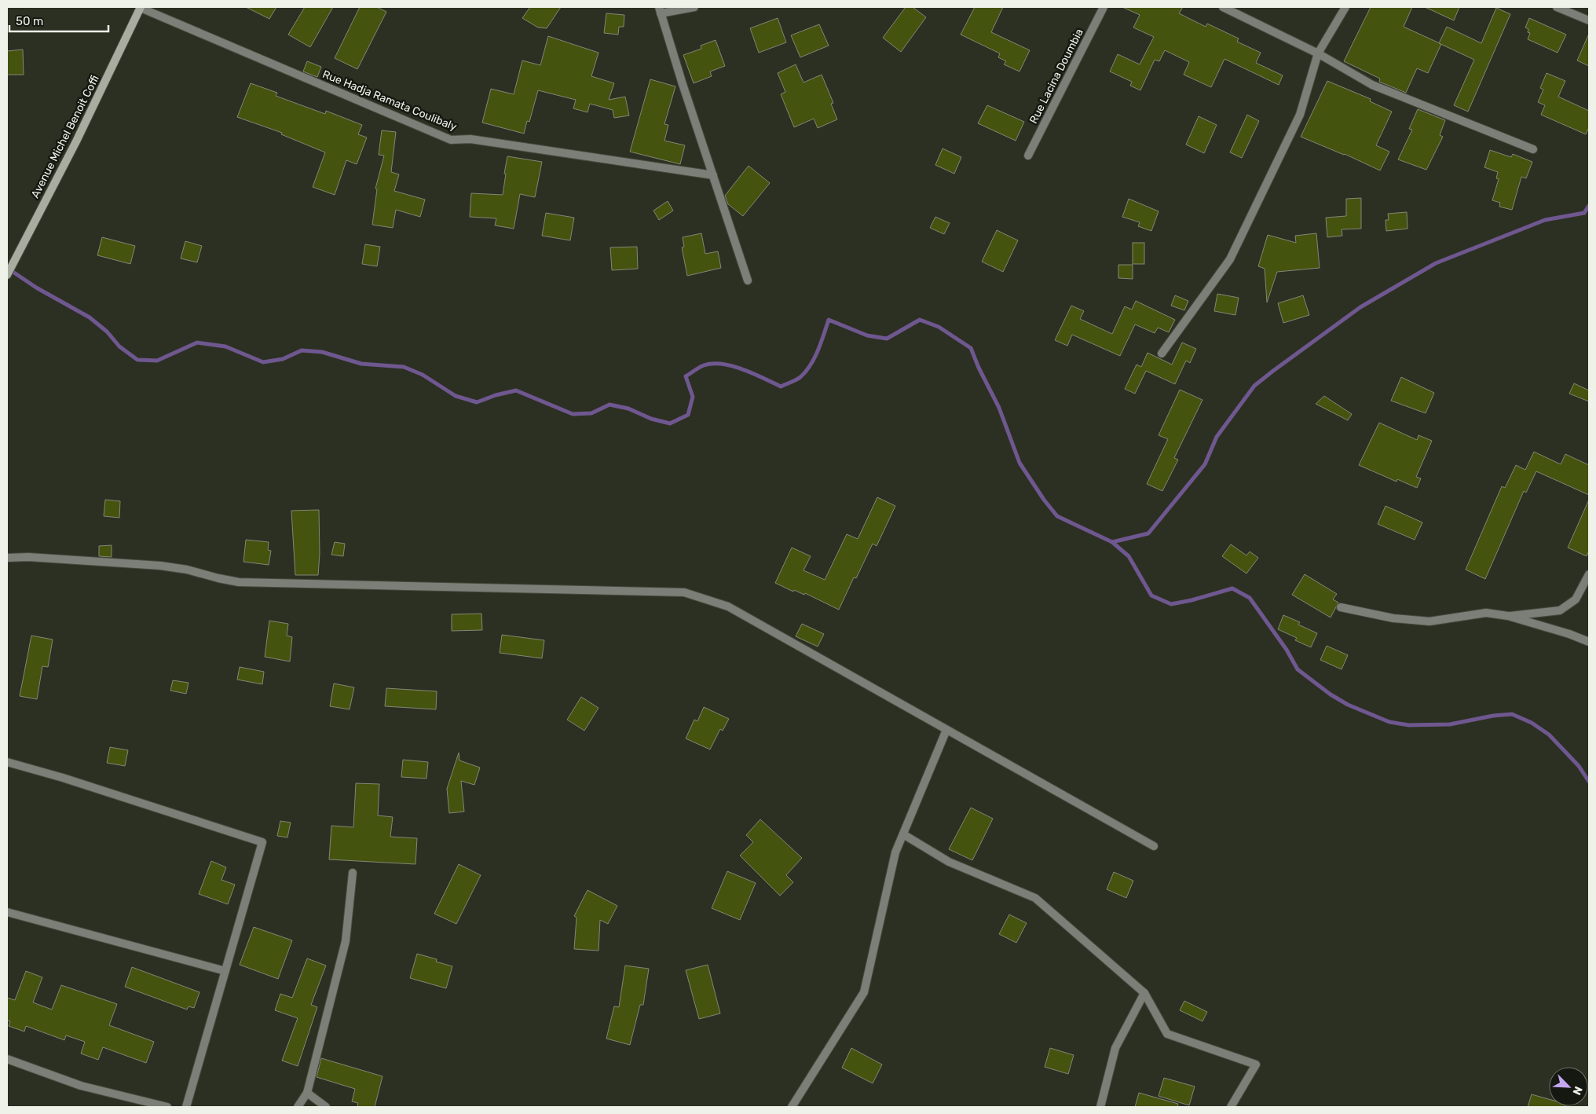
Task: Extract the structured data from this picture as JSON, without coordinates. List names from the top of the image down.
{
  "streets": {
    "street": ["Rue Lacina Doumbia", "Rue Hadja Ramata Coulibaly", "Avenue Michel Benoit Coffi"]
  },
  "crossings": [
    ["Rue Hadja Ramata Coulibaly", "Avenue Michel Benoit Coffi"]
  ],
  "scale_bar": "50 m",
  "north": "bottom right"
}
